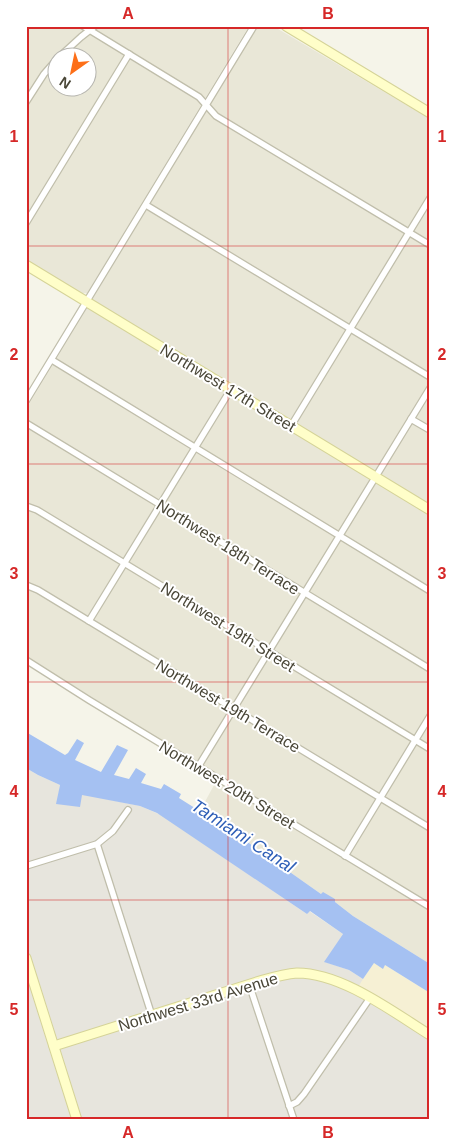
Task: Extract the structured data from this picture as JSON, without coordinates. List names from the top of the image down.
{
  "streets": {
    "street": [
      "Northwest 17th Street",
      "Northwest 18th Terrace",
      "Northwest 19th Street",
      "Northwest 19th Terrace",
      "Northwest 20th Street",
      "Northwest 33rd Avenue"
    ]
  },
  "water": ["Tamiami Canal"],
  "north": "bottom left",
  "grid": {
    "columns": ["A", "B"],
    "rows": [
      "1",
      "2",
      "3",
      "4",
      "5"
    ]
  }
}
